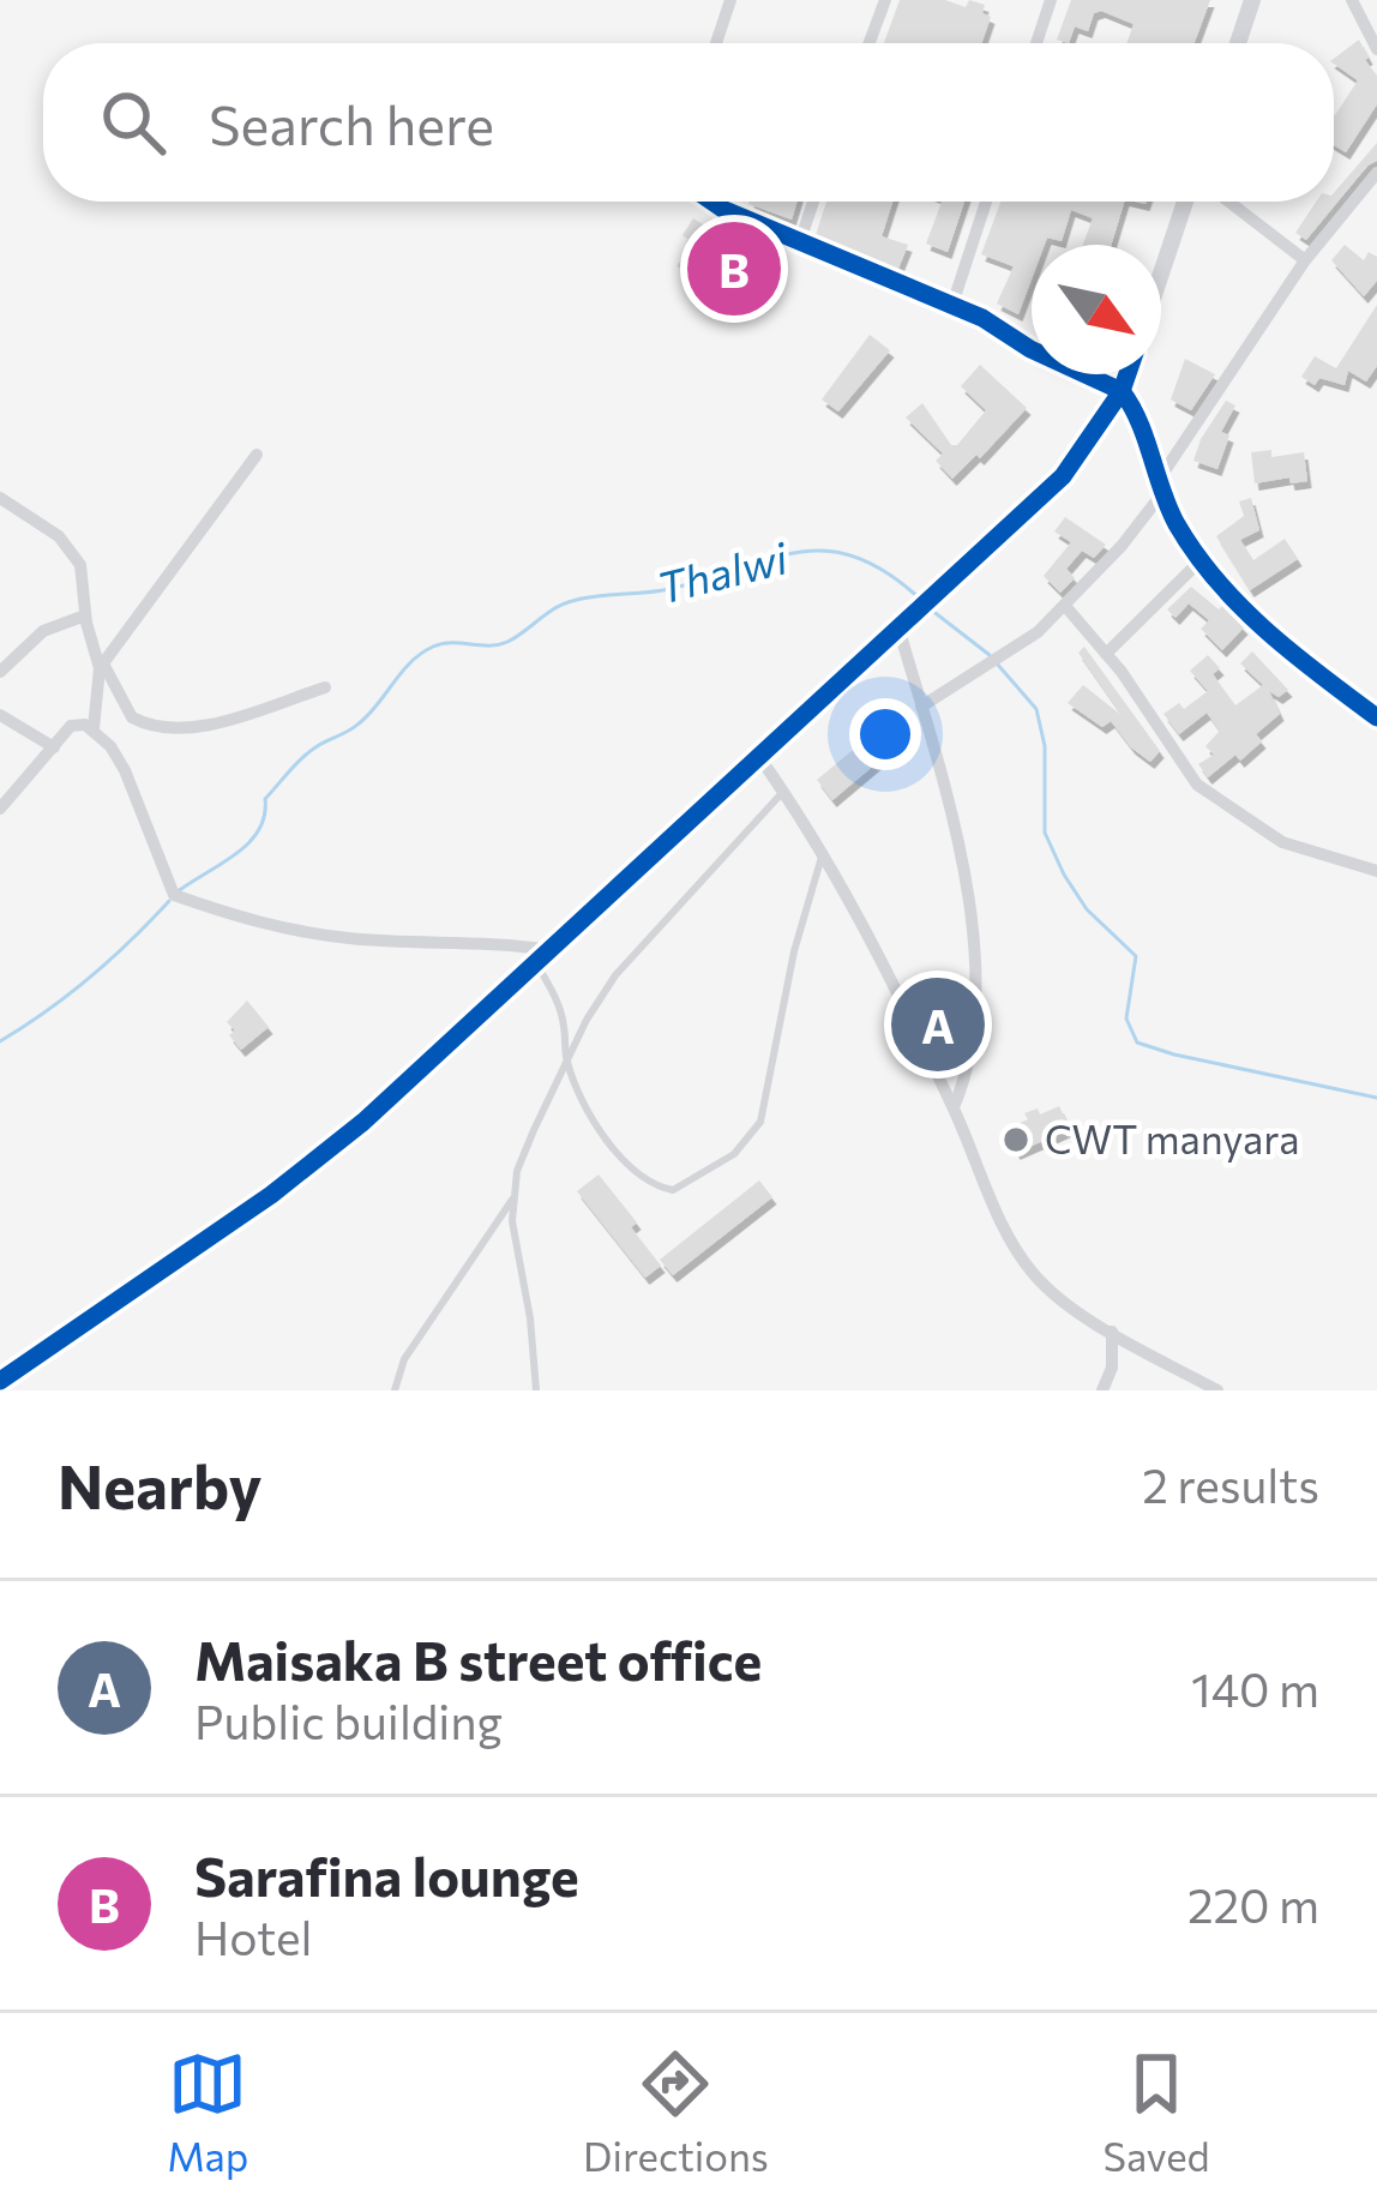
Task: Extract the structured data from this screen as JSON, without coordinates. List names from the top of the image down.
{
  "water": ["Thalwi"],
  "places": ["CWT manyara"],
  "north": "bottom right",
  "page": {
    "search": "Search here",
    "pins": ["B", "A"],
    "heading": ["Nearby", "2 results"],
    "list": [
      {
        "mark": "A",
        "name": "Maisaka B street office",
        "note": "Public building",
        "value": "140 m"
      },
      {
        "mark": "B",
        "name": "Sarafina lounge",
        "note": "Hotel",
        "value": "220 m"
      }
    ],
    "nav": ["Map", "Directions", "Saved"]
  }
}
